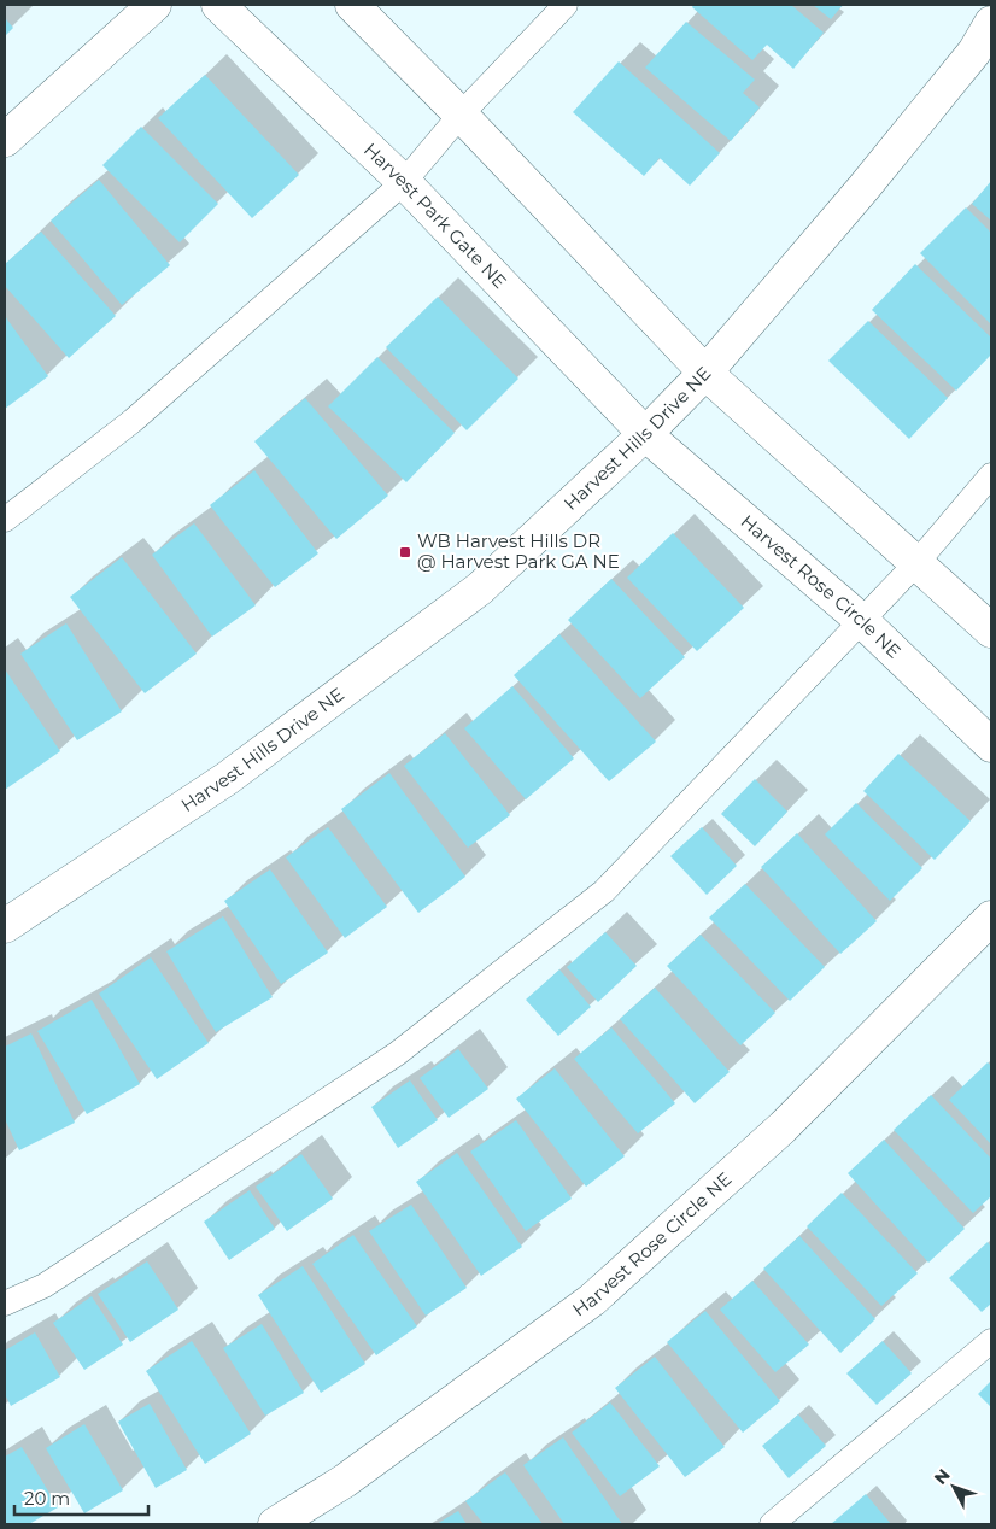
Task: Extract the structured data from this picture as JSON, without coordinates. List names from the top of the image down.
{
  "streets": {
    "street": ["Harvest Park Gate NE", "Harvest Hills Drive NE", "Harvest Rose Circle NE"]
  },
  "crossings": [
    ["Harvest Park Gate NE", "Harvest Hills Drive NE"],
    ["Harvest Park Gate NE", "Harvest Rose Circle NE"],
    ["Harvest Hills Drive NE", "Harvest Rose Circle NE"]
  ],
  "places": {
    "transit": ["WB Harvest Hills DR @ Harvest Park GA NE"]
  },
  "scale_bar": "20 m",
  "north": "top left"
}
